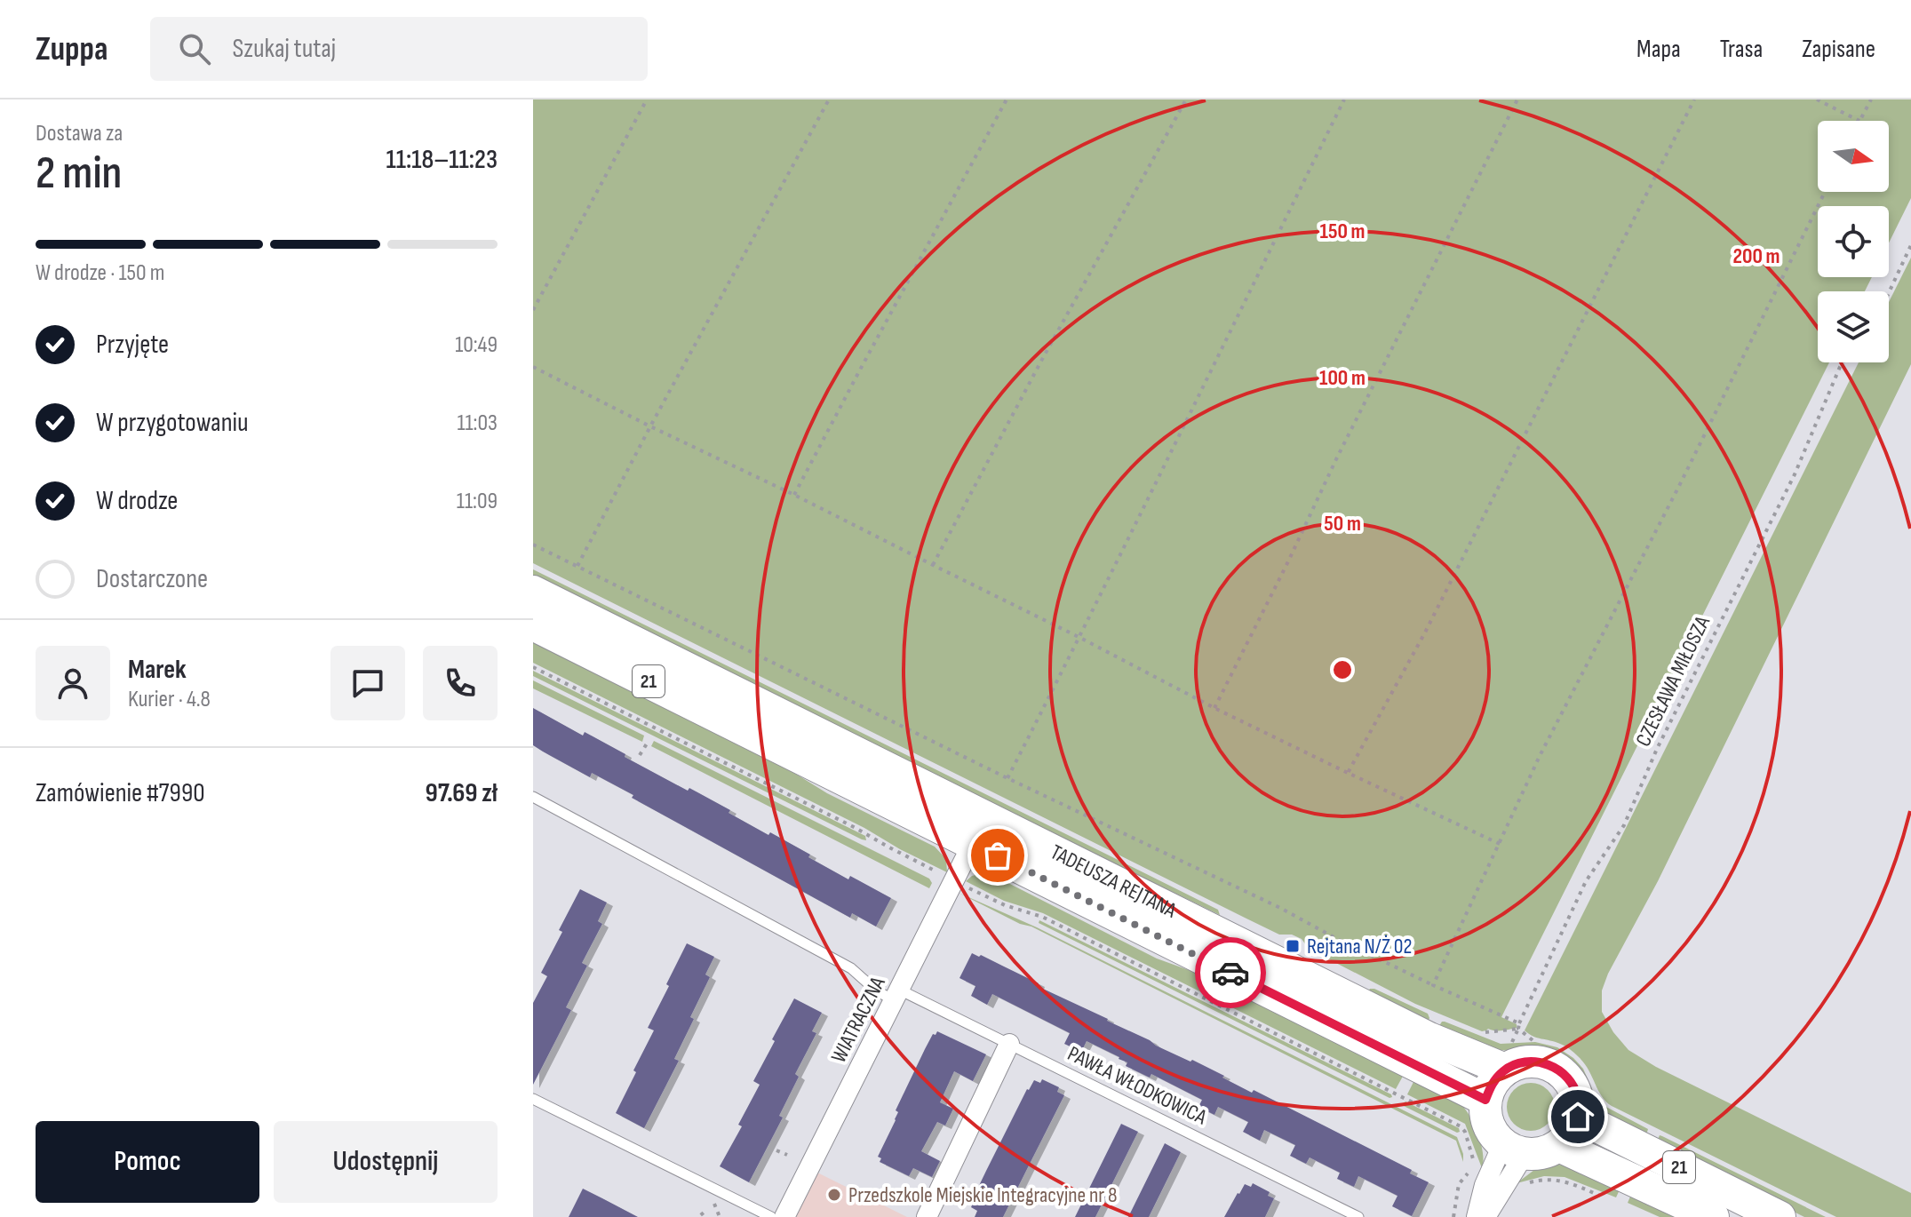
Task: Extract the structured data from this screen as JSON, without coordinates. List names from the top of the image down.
{
  "streets": {
    "main road": ["21", "TADEUSZA REJTANA"],
    "street": ["WIATRACZNA"],
    "lane": ["PAWŁA WŁODKOWICA"],
    "path": ["CZESŁAWA MIŁOSZA"]
  },
  "crossings": [
    ["21", "CZESŁAWA MIŁOSZA"],
    ["21", "TADEUSZA REJTANA"],
    ["CZESŁAWA MIŁOSZA", "TADEUSZA REJTANA"],
    ["TADEUSZA REJTANA", "WIATRACZNA"],
    ["WIATRACZNA", "PAWŁA WŁODKOWICA"]
  ],
  "places": {
    "transit": ["Rejtana N/Ż 02"],
    "other": ["Przedszkole Miejskie Integracyjne nr 8"]
  },
  "north": "right",
  "page": {
    "header": "Zuppa",
    "search": "Szukaj tutaj",
    "nav": ["Mapa", "Trasa", "Zapisane"],
    "heading": ["2 min", "Dostawa za", "11:18–11:23"],
    "panel": [
      "Marek",
      "Kurier · 4.8",
      "Zamówienie #7990",
      "97.69 zł"
    ],
    "bar": "W drodze · 150 m",
    "list": [
      ["Przyjęte", "10:49"],
      ["W przygotowaniu", "11:03"],
      ["W drodze", "11:09"],
      "Dostarczone"
    ],
    "buttons": ["Pomoc", "Udostępnij"]
  },
  "rings": [
    "150 m",
    "200 m",
    "100 m",
    "50 m"
  ]
}
